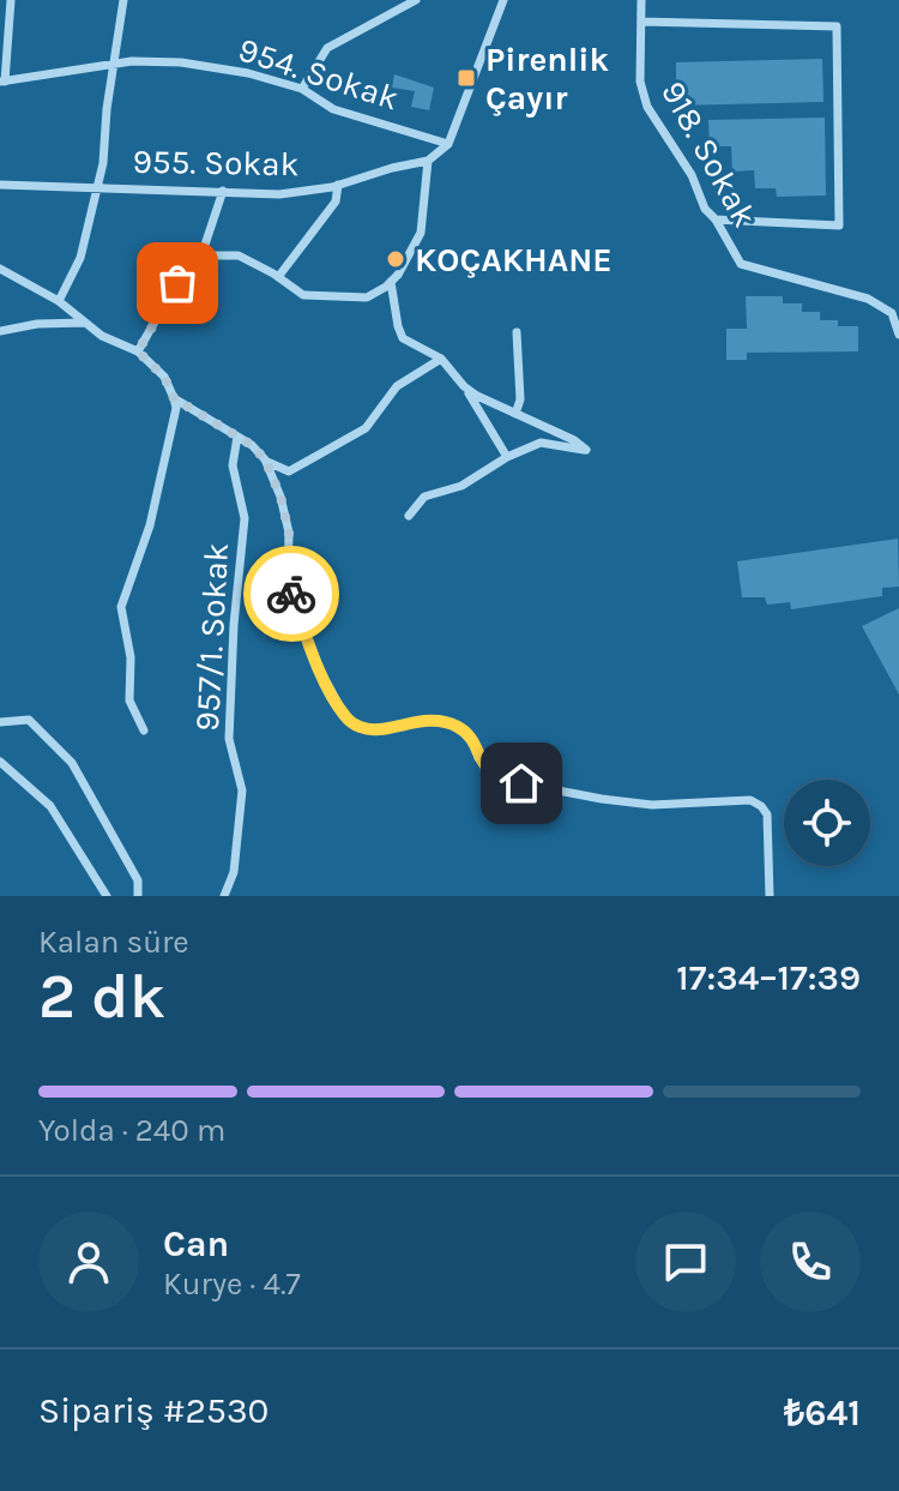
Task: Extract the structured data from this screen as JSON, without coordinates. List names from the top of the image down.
{
  "streets": {
    "street": [
      "954. Sokak",
      "918. Sokak",
      "955. Sokak",
      "957/1. Sokak"
    ]
  },
  "places": {
    "transit": ["Pirenlik Çayır"],
    "other": ["KOÇAKHANE"]
  },
  "page": {
    "heading": ["2 dk", "Kalan süre", "17:34–17:39"],
    "panel": [
      "Can",
      "Kurye · 4.7",
      "Sipariş #2530",
      "₺641"
    ],
    "bar": "Yolda · 240 m"
  }
}
